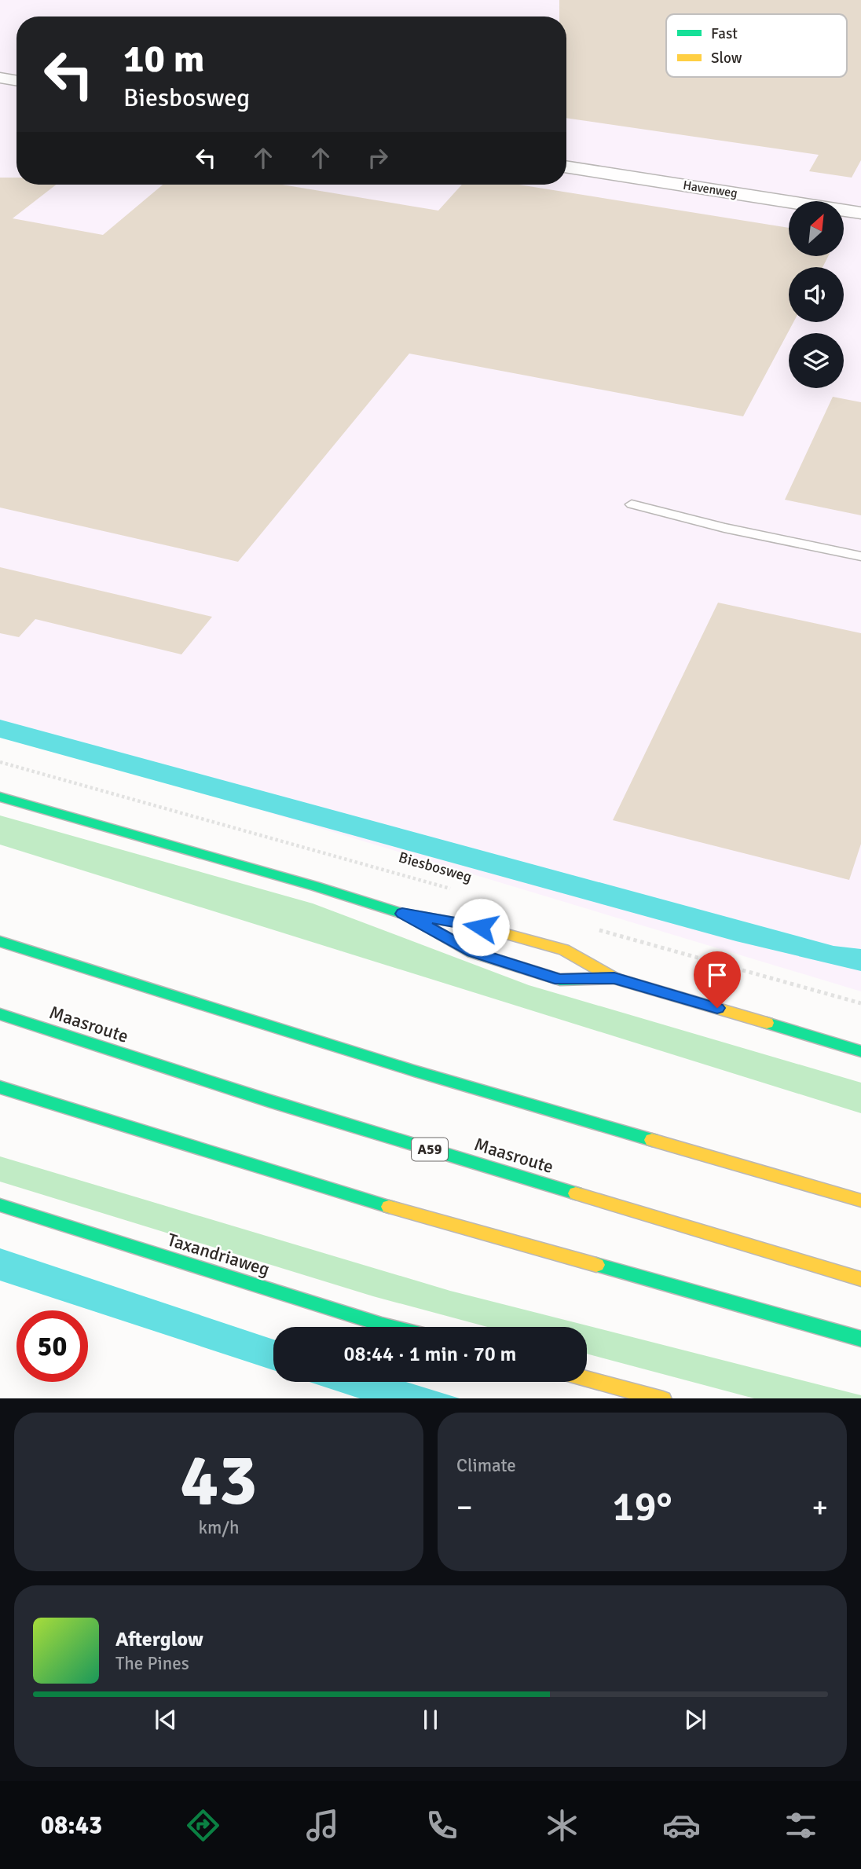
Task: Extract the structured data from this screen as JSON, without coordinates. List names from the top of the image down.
{
  "streets": {
    "main road": ["Maasroute", "A59", "Taxandriaweg"],
    "street": ["Havenweg"],
    "path": ["Biesbosweg"]
  },
  "legend": ["Fast", "Slow"],
  "north": "top right",
  "page": {
    "turn": ["10 m", "Biesbosweg"],
    "limit": "50",
    "trip": "08:44 · 1 min · 70 m",
    "tile": [
      ["43", "km/h"],
      "Climate"
    ],
    "heat": ["−", "19°", "+"],
    "song": ["Afterglow", "The Pines"],
    "tabs": "08:43"
  }
}
